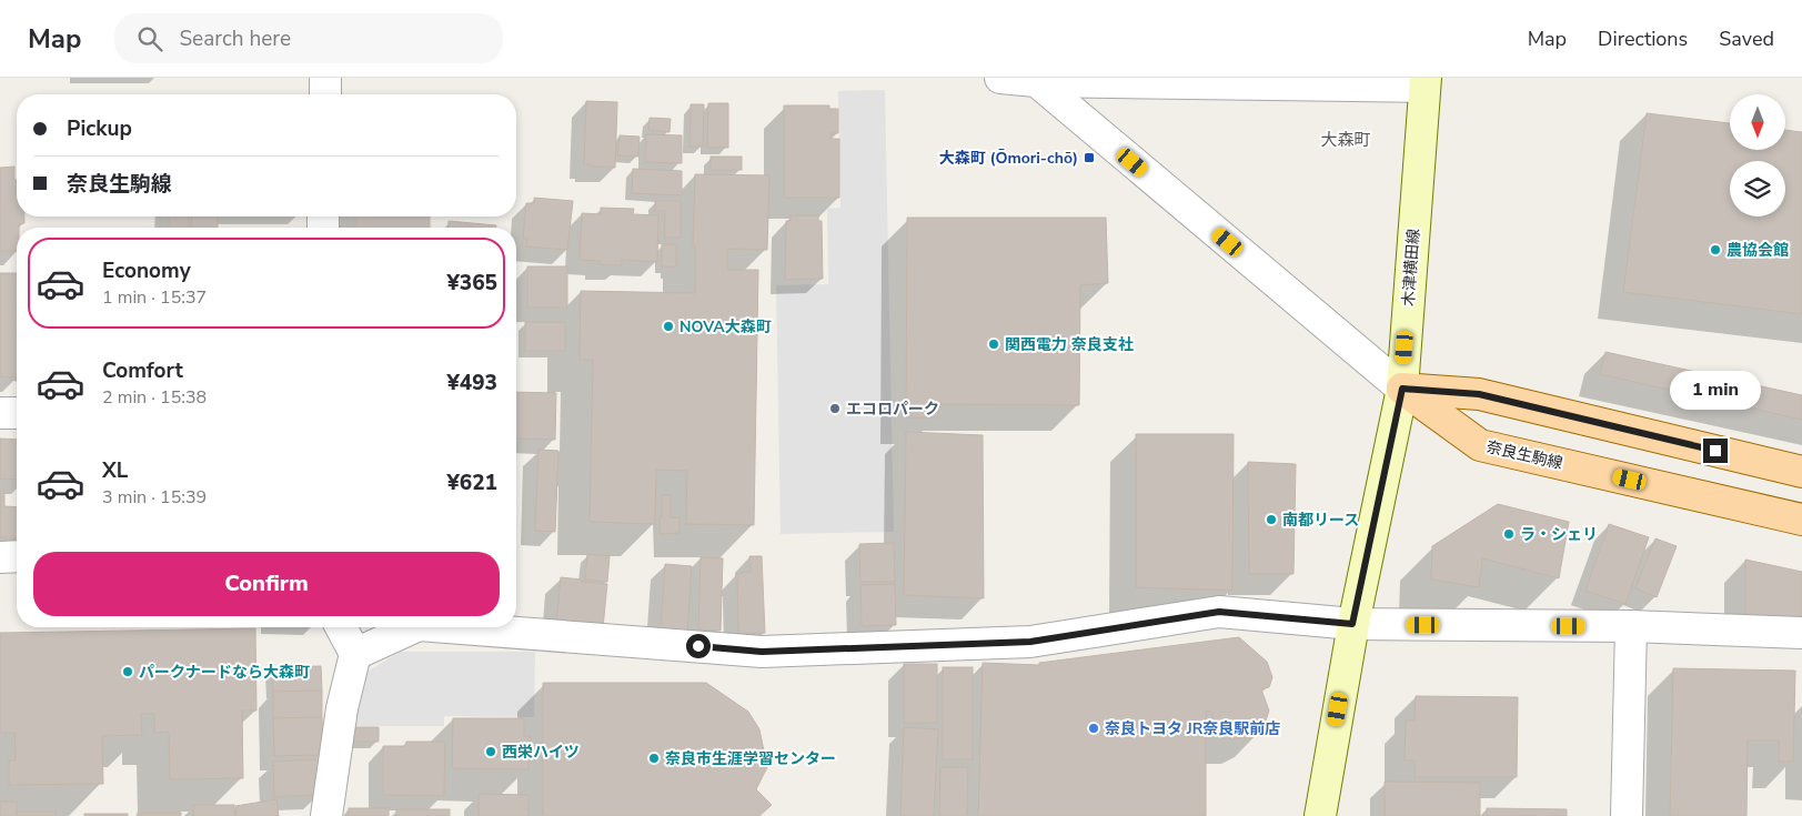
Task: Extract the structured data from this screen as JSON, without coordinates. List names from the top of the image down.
{
  "streets": {
    "main road": ["木津横田線", "奈良生駒線"]
  },
  "crossings": [
    ["木津横田線", "奈良生駒線"]
  ],
  "districts": ["大森町"],
  "places": {
    "transit": ["大森町 (Ōmori-chō)"],
    "other": [
      "農協会館",
      "NOVA大森町",
      "関西電力 奈良支社",
      "エコロパーク",
      "南都リース",
      "ラ・シェリ",
      "パークナードなら大森町",
      "奈良トヨタ JR奈良駅前店",
      "西栄ハイツ",
      "奈良市生涯学習センター"
    ]
  },
  "north": "bottom",
  "page": {
    "header": "Map",
    "search": "Search here",
    "nav": ["Map", "Directions", "Saved"],
    "banner": ["Pickup", "奈良生駒線"],
    "list": [
      {
        "name": "Economy",
        "note": "1 min · 15:37",
        "value": "¥365"
      },
      {
        "name": "Comfort",
        "note": "2 min · 15:38",
        "value": "¥493"
      },
      {
        "name": "XL",
        "note": "3 min · 15:39",
        "value": "¥621"
      }
    ],
    "bubble": "1 min",
    "buttons": "Confirm"
  }
}
